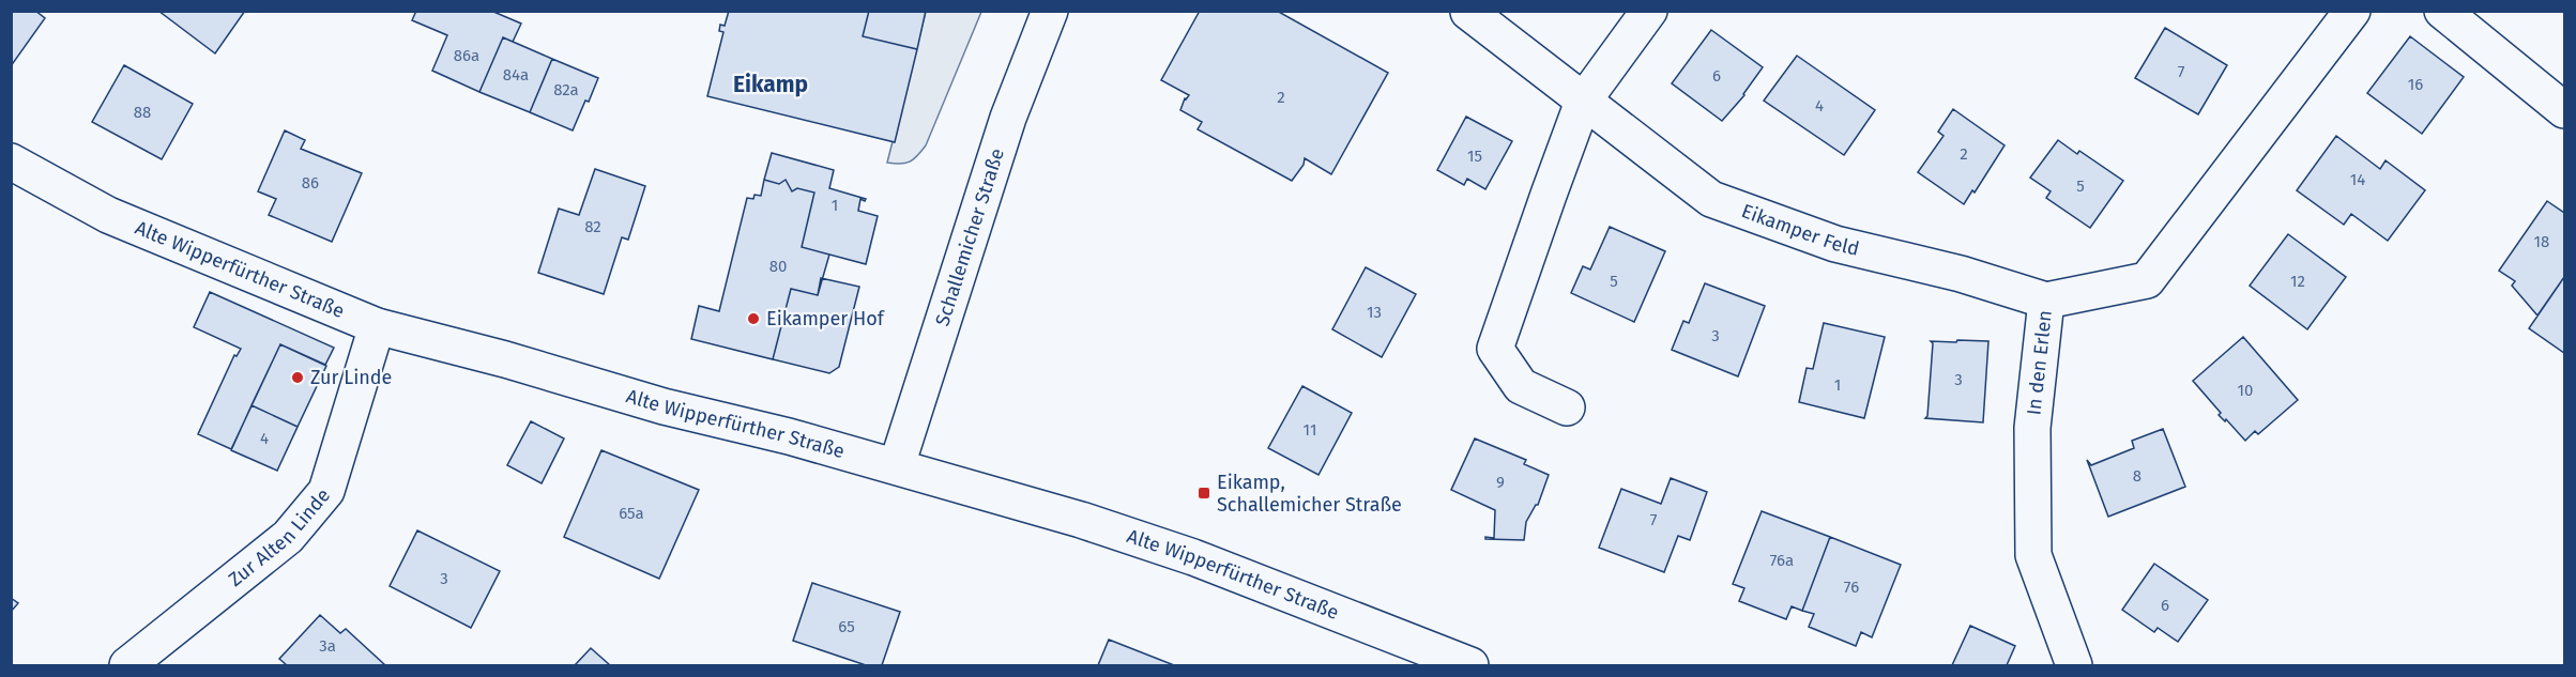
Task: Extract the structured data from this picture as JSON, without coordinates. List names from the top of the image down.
{
  "streets": {
    "street": [
      "Eikamper Feld",
      "Schallemicher Straße",
      "Alte Wipperfürther Straße",
      "In den Erlen",
      "Zur Alten Linde"
    ]
  },
  "crossings": [
    ["Eikamper Feld", "In den Erlen"],
    ["Schallemicher Straße", "Alte Wipperfürther Straße"],
    ["Alte Wipperfürther Straße", "Zur Alten Linde"]
  ],
  "districts": ["Eikamp"],
  "places": {
    "other": ["Eikamper Hof", "Zur Linde"],
    "transit": ["Eikamp, Schallemicher Straße"]
  },
  "house_numbers": [
    "86a",
    "7",
    "84a",
    "6",
    "16",
    "82a",
    "2",
    "4",
    "88",
    "2",
    "15",
    "14",
    "86",
    "5",
    "1",
    "82",
    "18",
    "80",
    "5",
    "12",
    "13",
    "3",
    "3",
    "1",
    "10",
    "11",
    "4",
    "8",
    "9",
    "65a",
    "7",
    "76a",
    "3",
    "76",
    "6",
    "65",
    "3a"
  ]
}
